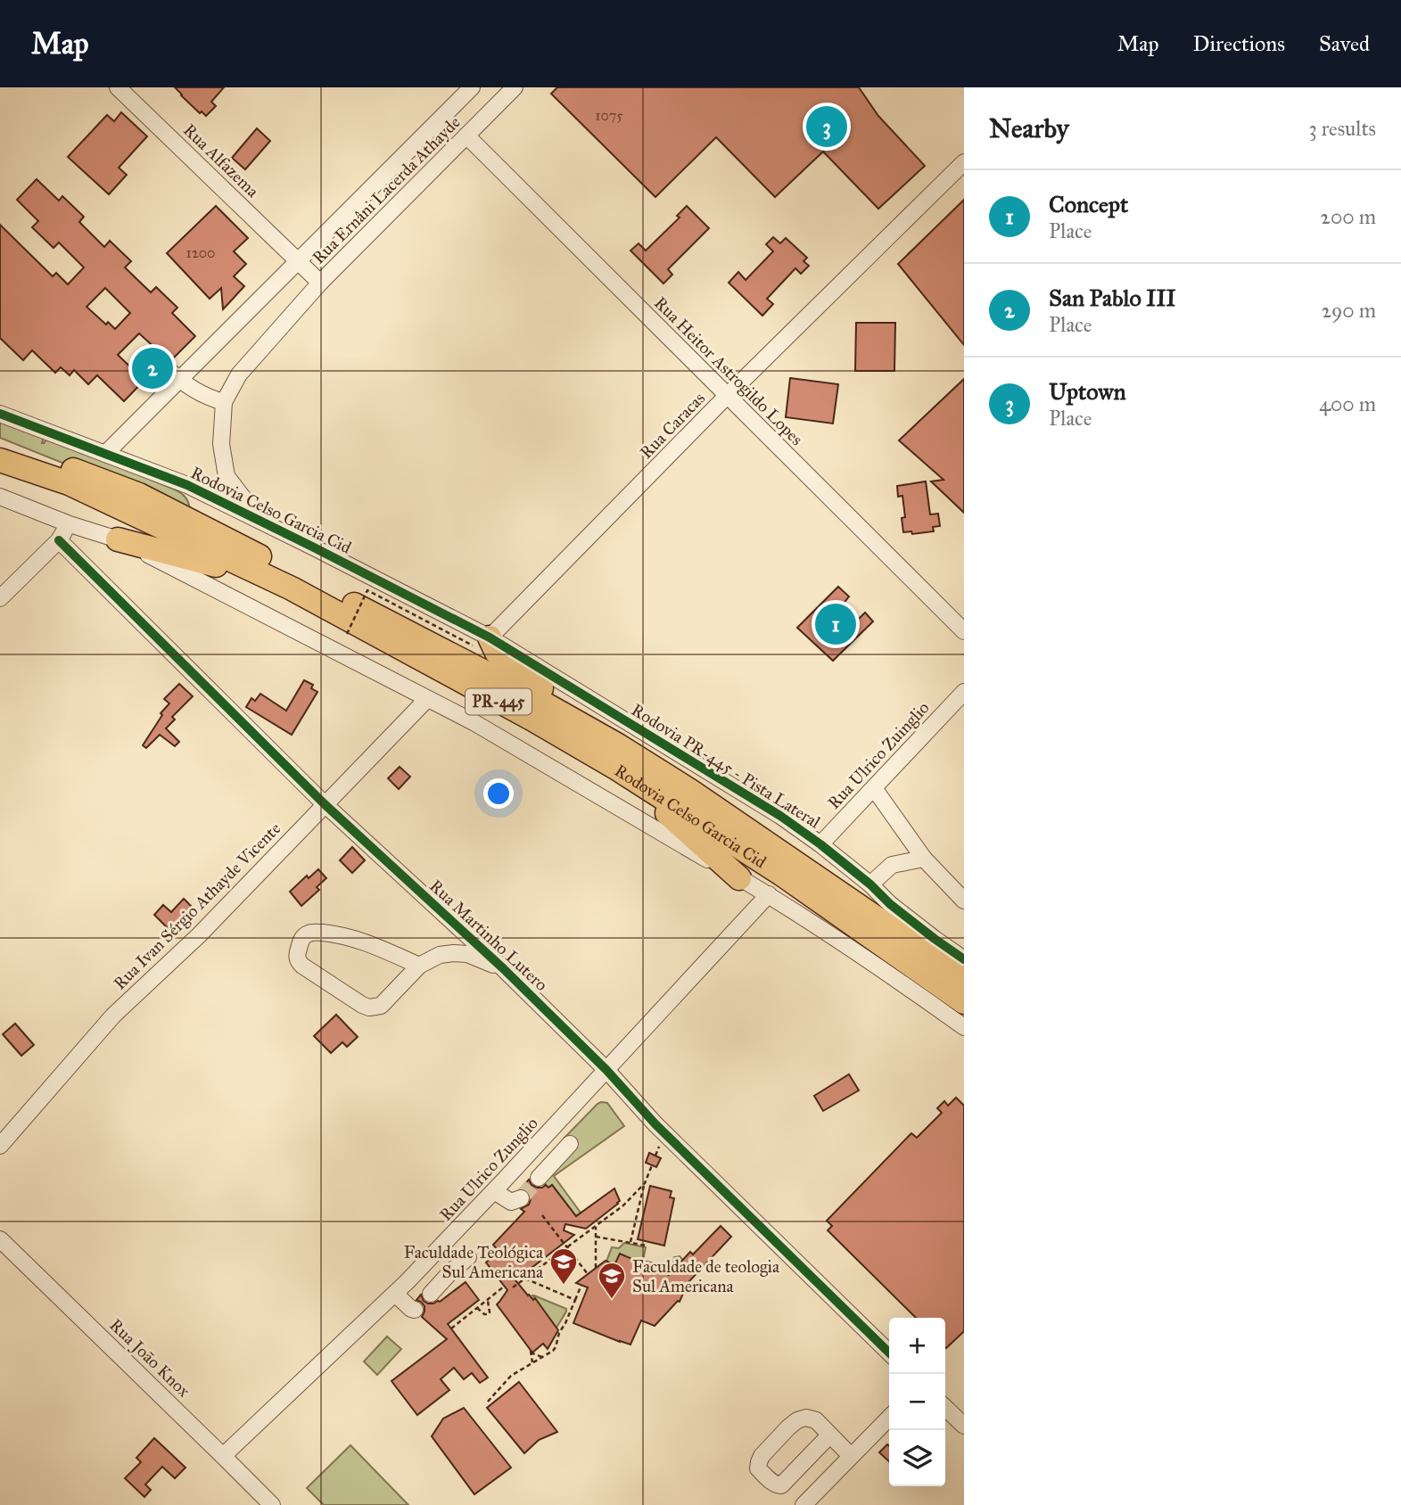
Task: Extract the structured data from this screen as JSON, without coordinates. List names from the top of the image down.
{
  "streets": {
    "highway": ["Rodovia Celso Garcia Cid", "PR-445"],
    "street": [
      "Rua Alfazema",
      "Rua Ernâni Lacerda Athayde",
      "Rua Heitor Astrogildo Lopes",
      "Rua Caracas",
      "Rua Ulrico Zuinglio",
      "Rodovia PR-445 - Pista Lateral",
      "Rua Ivan Sérgio Athayde Vicente",
      "Rua Martinho Lutero",
      "Rua Ulrico Zunglio",
      "Rua João Knox"
    ]
  },
  "crossings": [
    ["Rua Alfazema", "Rua Ernâni Lacerda Athayde"],
    ["Rua Ernâni Lacerda Athayde", "Rua Heitor Astrogildo Lopes"],
    ["Rua Heitor Astrogildo Lopes", "Rua Caracas"],
    ["Rua Caracas", "Rodovia Celso Garcia Cid"],
    ["Rodovia Celso Garcia Cid", "Rodovia PR-445 - Pista Lateral"],
    ["Rodovia Celso Garcia Cid", "Rua Ivan Sérgio Athayde Vicente"],
    ["Rua Ulrico Zuinglio", "Rodovia PR-445 - Pista Lateral"],
    ["Rua Ivan Sérgio Athayde Vicente", "Rua Martinho Lutero"],
    ["Rua Martinho Lutero", "Rua Ulrico Zunglio"],
    ["Rua Ulrico Zunglio", "Rua João Knox"]
  ],
  "places": {
    "school or university": ["Faculdade Teológica Sul Americana", "Faculdade de teologia Sul Americana"]
  },
  "house_numbers": ["1075", "1200"],
  "page": {
    "header": "Map",
    "nav": ["Map", "Directions", "Saved"],
    "heading": ["Nearby", "3 results"],
    "pins": ["3", "2", "1"],
    "list": [
      {
        "mark": "1",
        "name": "Concept",
        "note": "Place",
        "value": "200 m"
      },
      {
        "mark": "2",
        "name": "San Pablo III",
        "note": "Place",
        "value": "290 m"
      },
      {
        "mark": "3",
        "name": "Uptown",
        "note": "Place",
        "value": "400 m"
      }
    ],
    "map_buttons": ["+", "−"]
  }
}
